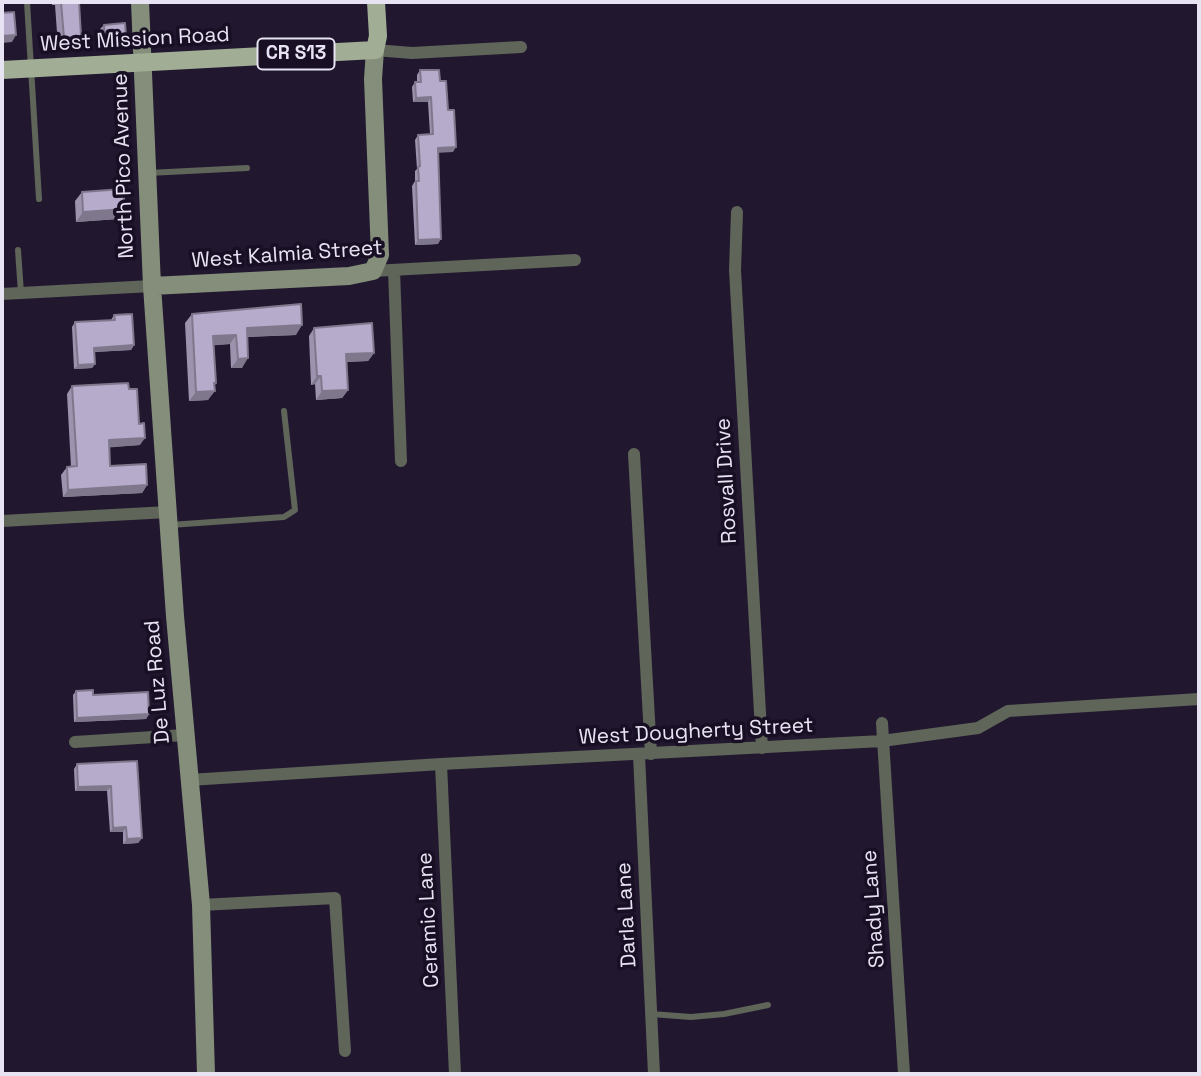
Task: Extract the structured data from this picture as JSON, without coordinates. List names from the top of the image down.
{
  "streets": {
    "main road": [
      "West Mission Road",
      "CR S13",
      "North Pico Avenue",
      "West Kalmia Street",
      "De Luz Road"
    ],
    "street": [
      "Rosvall Drive",
      "West Dougherty Street",
      "Shady Lane",
      "Darla Lane",
      "Ceramic Lane"
    ]
  },
  "crossings": [
    ["West Mission Road", "North Pico Avenue"],
    ["North Pico Avenue", "West Kalmia Street"],
    ["North Pico Avenue", "De Luz Road"],
    ["West Kalmia Street", "De Luz Road"],
    ["Rosvall Drive", "West Dougherty Street"],
    ["De Luz Road", "West Dougherty Street"],
    ["West Dougherty Street", "Shady Lane"],
    ["West Dougherty Street", "Darla Lane"],
    ["West Dougherty Street", "Ceramic Lane"]
  ]
}
